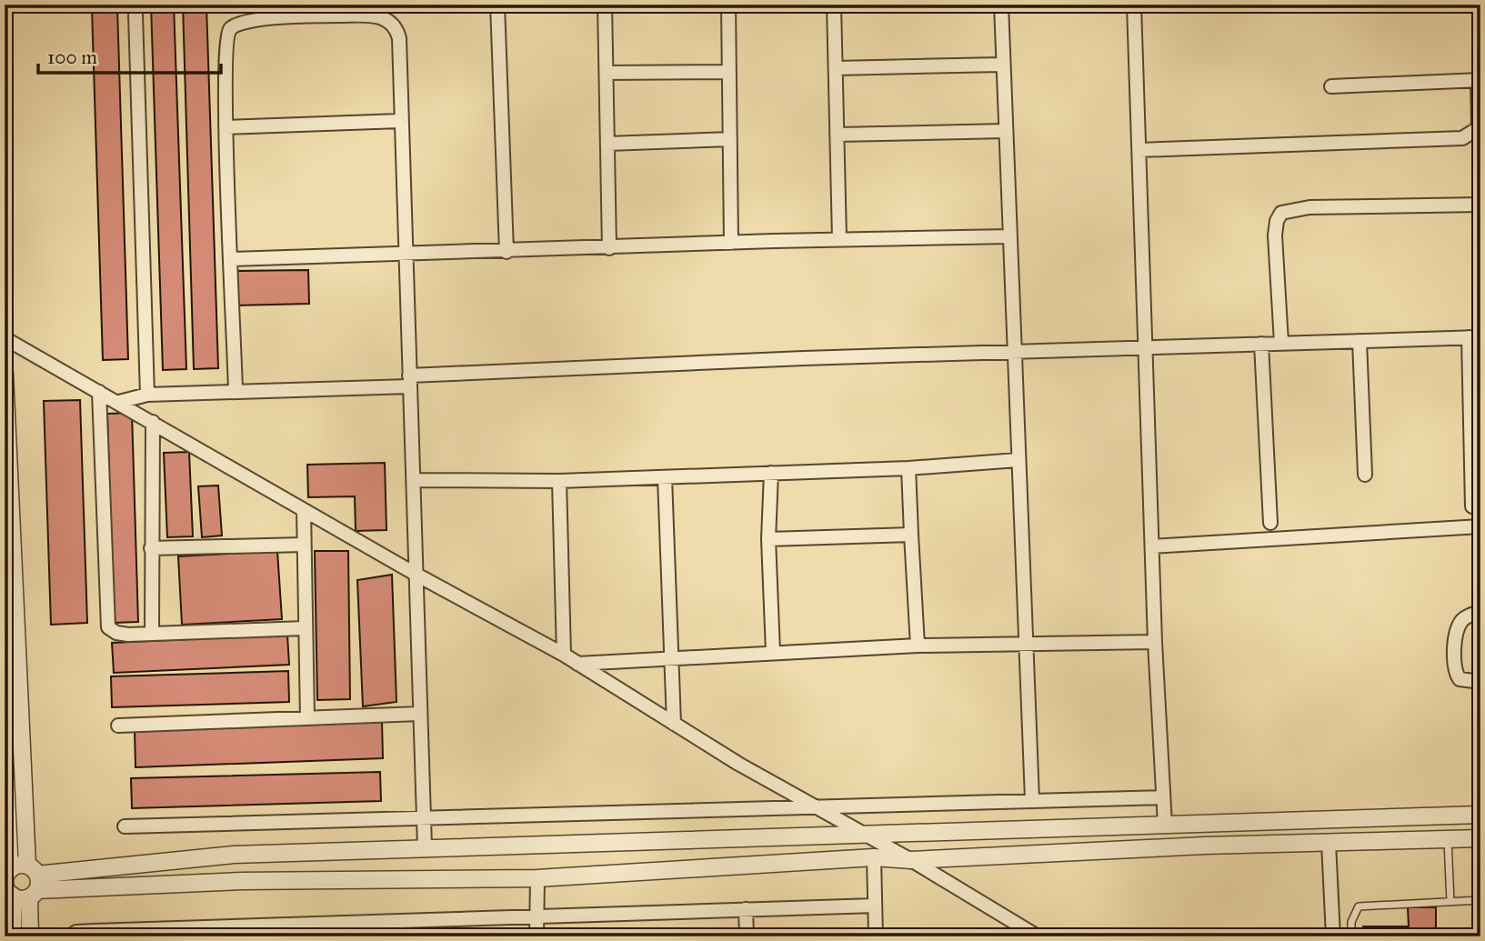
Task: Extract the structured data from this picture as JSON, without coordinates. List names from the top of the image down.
{
  "scale_bar": "100 m"
}
